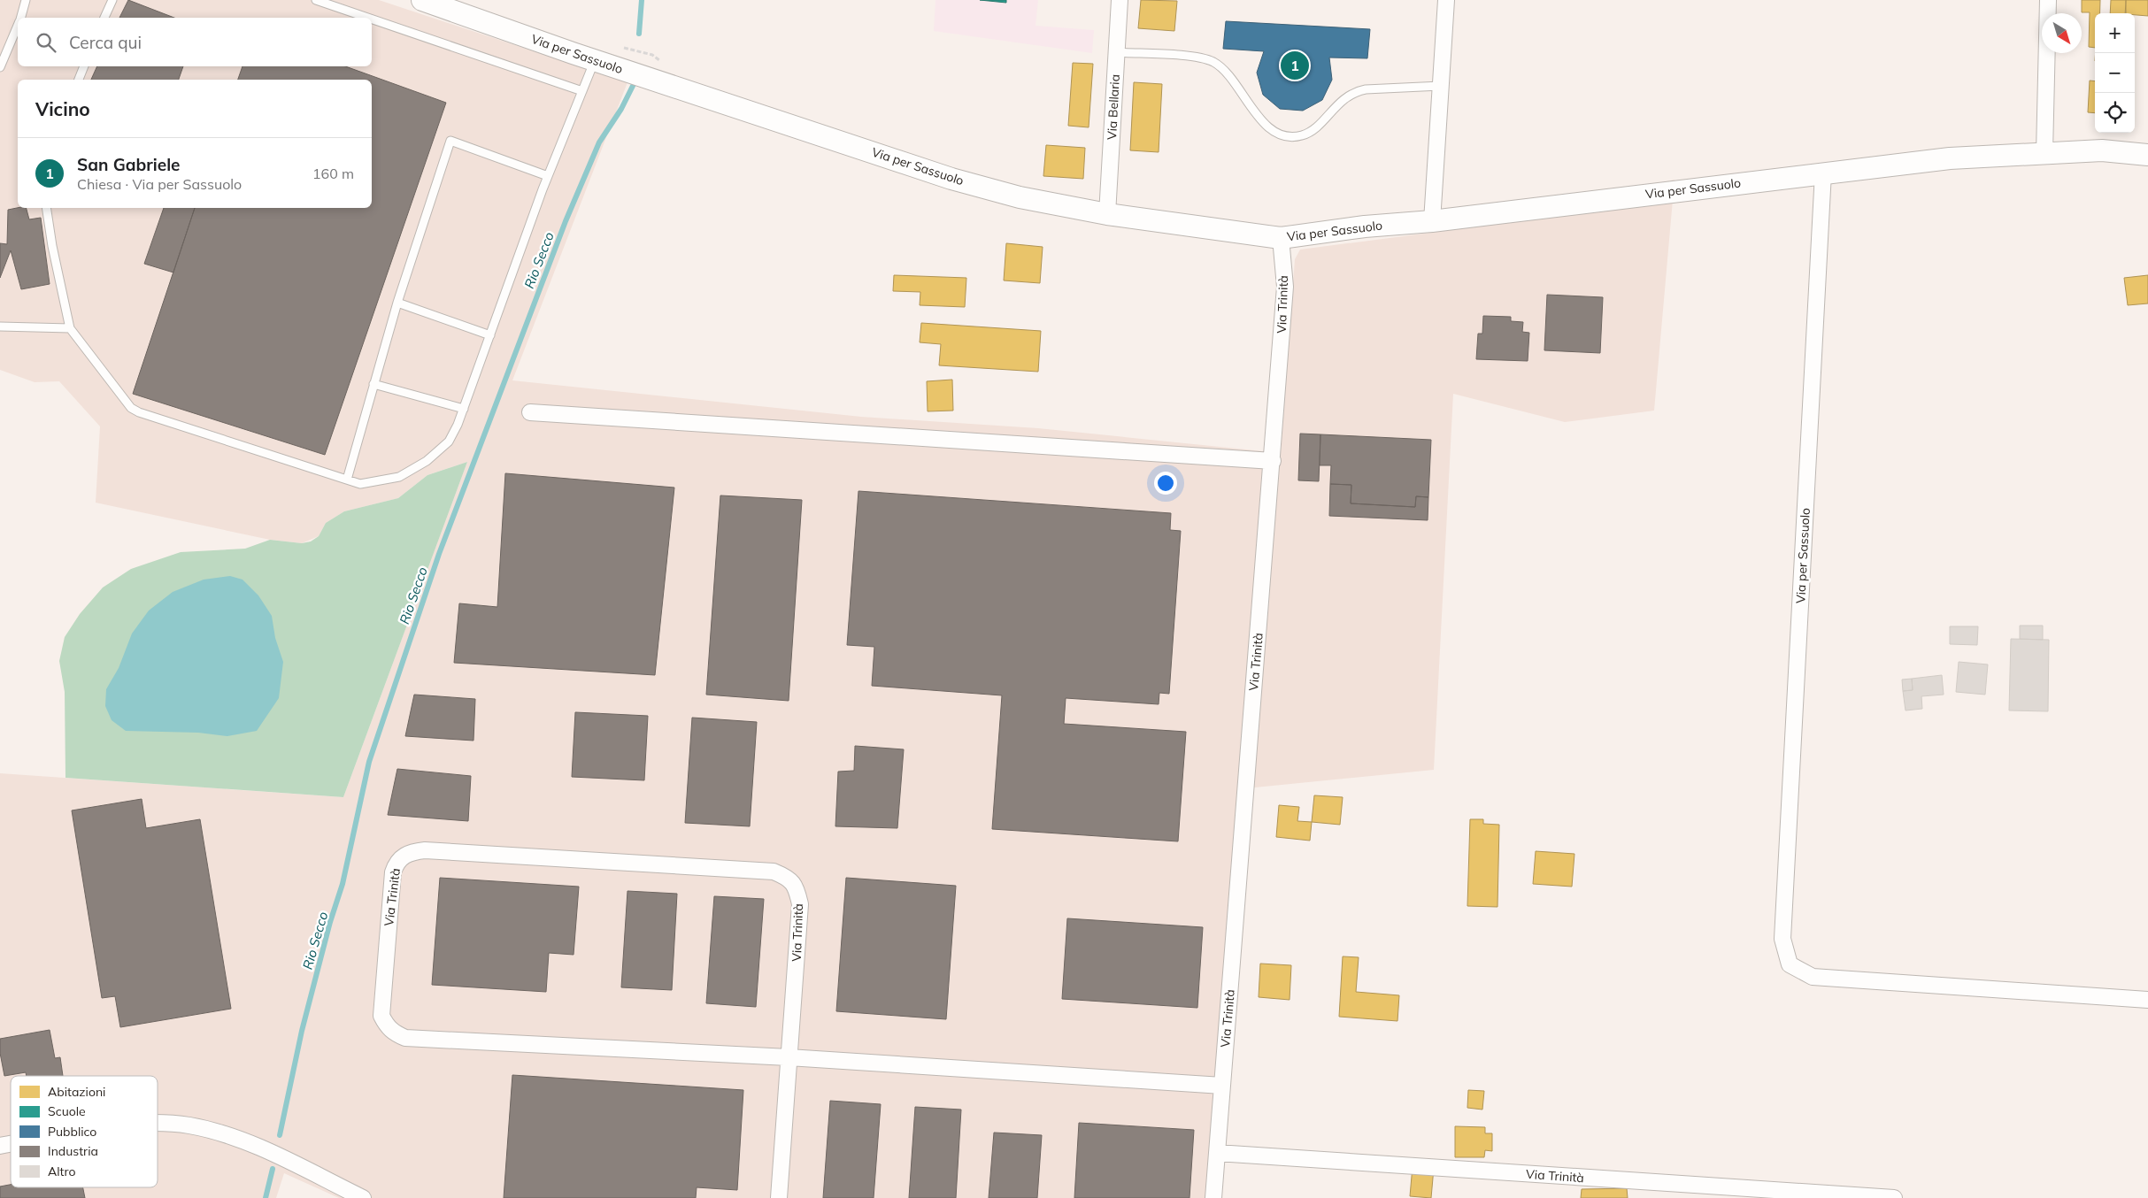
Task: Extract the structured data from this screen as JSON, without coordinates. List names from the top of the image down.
{
  "streets": {
    "main road": ["Via per Sassuolo"],
    "street": ["Via Bellaria", "Via Trinità"]
  },
  "crossings": [
    ["Via per Sassuolo", "Via Bellaria"],
    ["Via per Sassuolo", "Via Trinità"]
  ],
  "water": ["Rio Secco"],
  "legend": [
    "Abitazioni",
    "Scuole",
    "Pubblico",
    "Industria",
    "Altro"
  ],
  "north": "bottom right",
  "page": {
    "map_buttons": ["+", "−"],
    "search": "Cerca qui",
    "pins": "1",
    "heading": "Vicino",
    "list": [
      {
        "mark": "1",
        "name": "San Gabriele",
        "note": "Chiesa · Via per Sassuolo",
        "value": "160 m"
      }
    ]
  }
}
